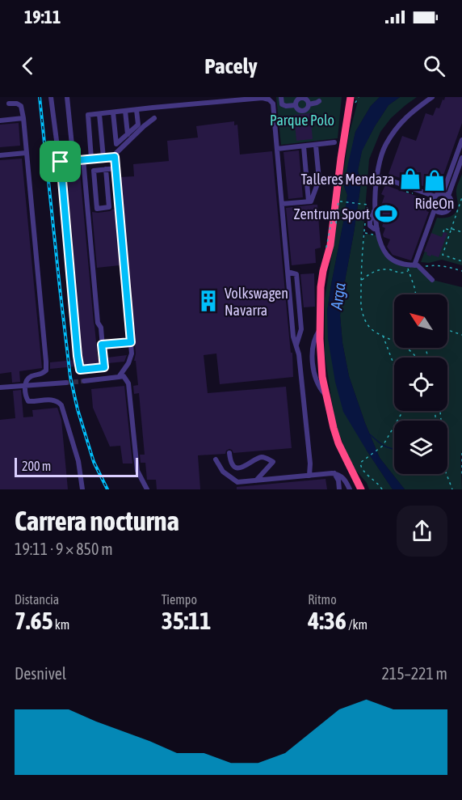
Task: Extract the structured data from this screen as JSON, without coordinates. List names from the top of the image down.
{
  "water": ["Arga"],
  "parks": ["Parque Polo"],
  "places": {
    "shop": ["Talleres Mendaza", "RideOn"],
    "sports": ["Zentrum Sport"],
    "building": ["Volkswagen Navarra"]
  },
  "scale_bar": "200 m",
  "north": "top left",
  "page": {
    "status": "19:11",
    "header": "Pacely",
    "scale": "200 m",
    "heading": ["Carrera nocturna", "19:11 · 9 × 850 m"],
    "stats": [
      ["Distancia", "7.65 km"],
      ["Tiempo", "35:11"],
      ["Ritmo", "4:36 /km"]
    ],
    "chart": ["Desnivel", "215–221 m"]
  }
}
